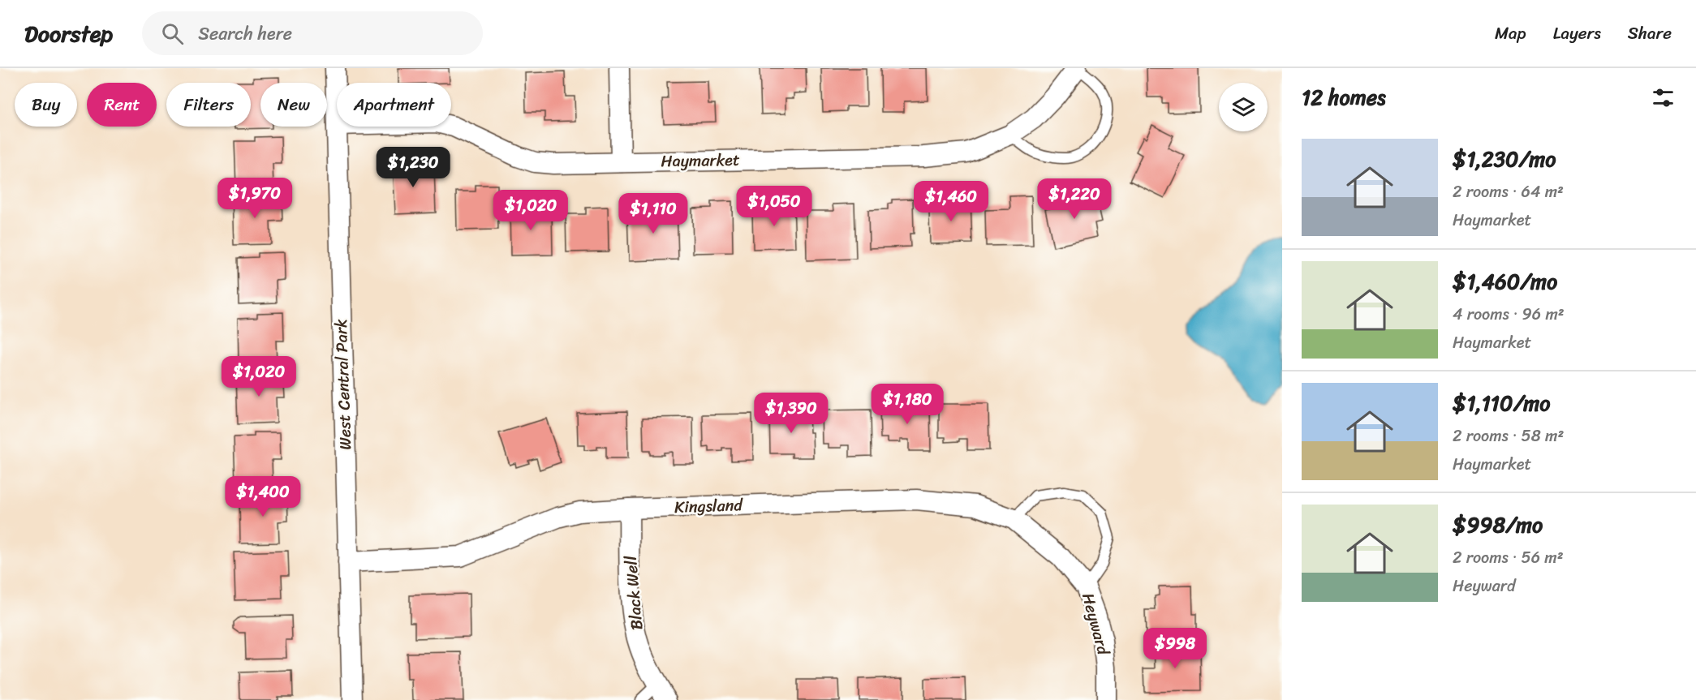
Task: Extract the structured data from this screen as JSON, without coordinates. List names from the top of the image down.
{
  "streets": {
    "street": [
      "Haymarket",
      "West Central Park",
      "Kingsland",
      "Black Well",
      "Heyward"
    ]
  },
  "crossings": [
    ["West Central Park", "Kingsland"],
    ["Kingsland", "Black Well"],
    ["Kingsland", "Heyward"]
  ],
  "page": {
    "header": "Doorstep",
    "search": "Search here",
    "nav": ["Map", "Layers", "Share"],
    "heading": "12 homes",
    "chip": [
      "Buy",
      "Rent",
      "Filters",
      "New",
      "Apartment"
    ],
    "list": [
      {
        "name": "$1,230/mo",
        "note": "2 rooms · 64 m² · Haymarket"
      },
      {
        "name": "$1,460/mo",
        "note": "4 rooms · 96 m² · Haymarket"
      },
      {
        "name": "$1,110/mo",
        "note": "2 rooms · 58 m² · Haymarket"
      },
      {
        "name": "$998/mo",
        "note": "2 rooms · 56 m² · Heyward"
      }
    ],
    "price": [
      "$1,230",
      "$1,970",
      "$1,220",
      "$1,460",
      "$1,050",
      "$1,020",
      "$1,110",
      "$1,020",
      "$1,180",
      "$1,390",
      "$1,400",
      "$998"
    ]
  }
}
